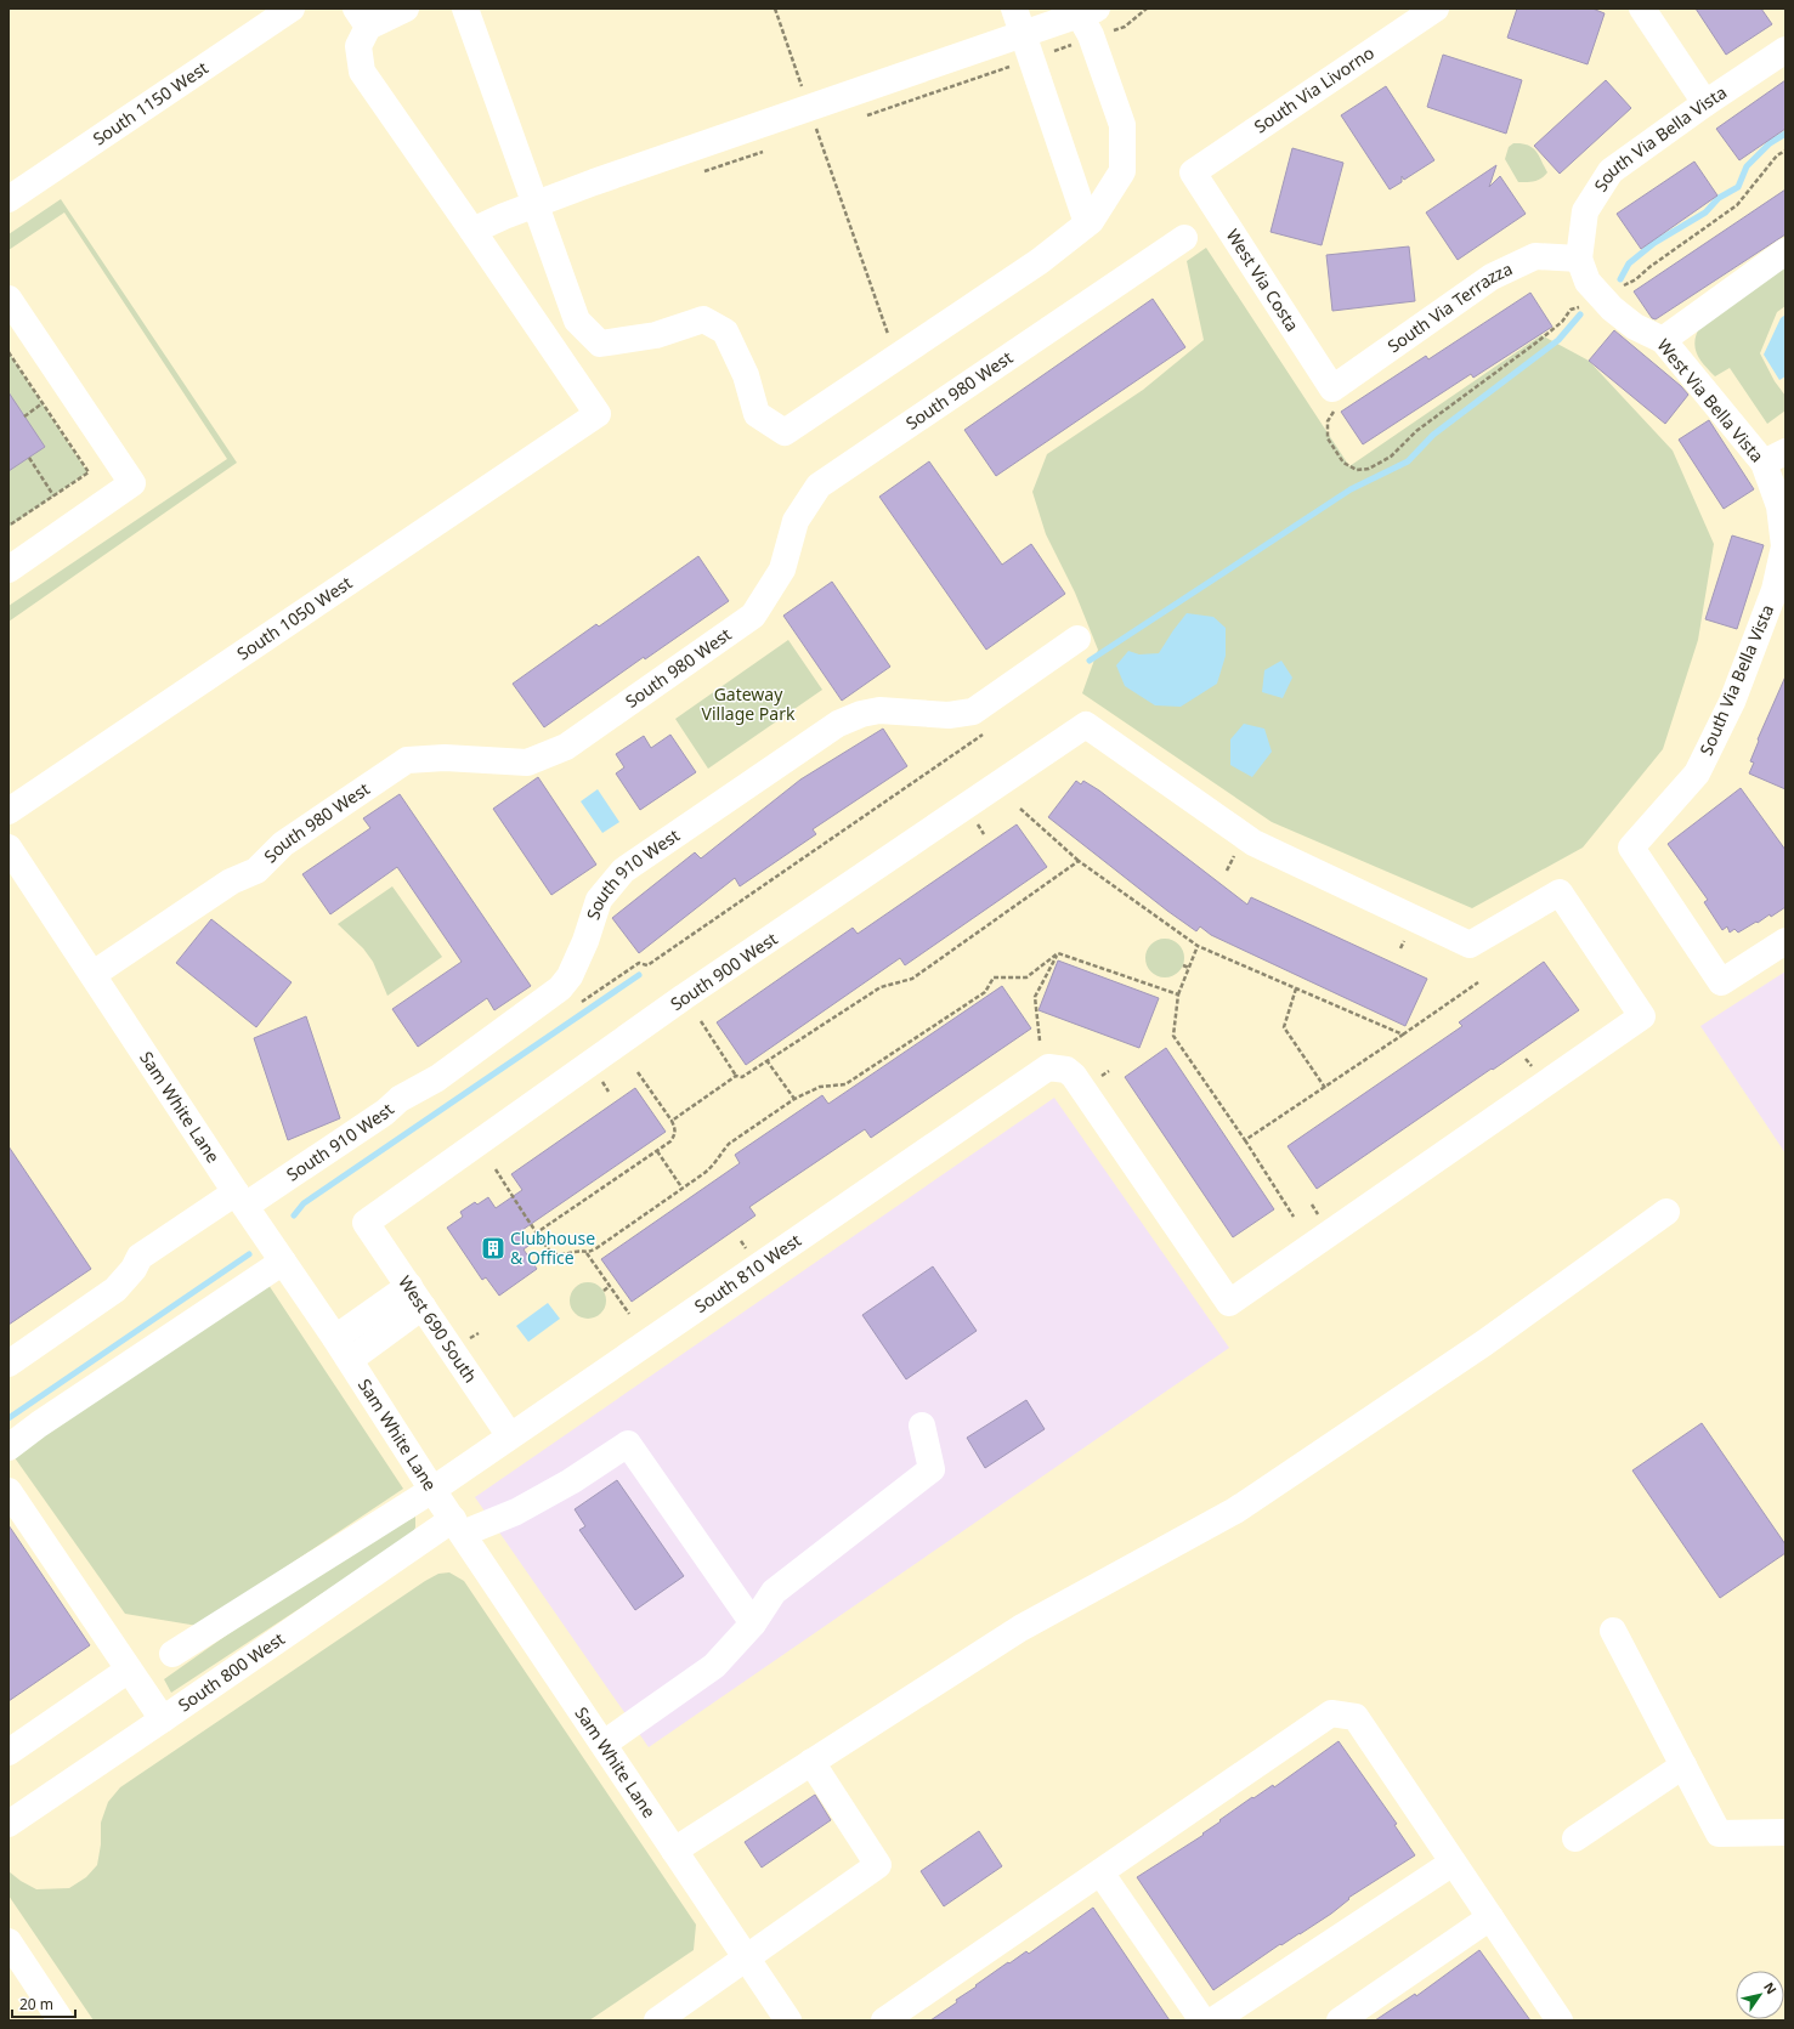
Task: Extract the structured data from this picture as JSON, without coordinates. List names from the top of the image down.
{
  "streets": {
    "street": [
      "South Via Livorno",
      "South 1150 West",
      "South Via Bella Vista",
      "West Via Costa",
      "South Via Terrazza",
      "South 980 West",
      "West Via Bella Vista",
      "South 1050 West",
      "South 910 West",
      "South 900 West",
      "Sam White Lane",
      "South 810 West",
      "West 690 South",
      "South 800 West"
    ]
  },
  "crossings": [
    ["South Via Livorno", "West Via Costa"],
    ["South Via Bella Vista", "South Via Terrazza"],
    ["South Via Bella Vista", "West Via Bella Vista"],
    ["West Via Costa", "South Via Terrazza"],
    ["South Via Terrazza", "West Via Bella Vista"],
    ["South 980 West", "Sam White Lane"],
    ["South 910 West", "Sam White Lane"],
    ["South 900 West", "South 810 West"],
    ["South 900 West", "West 690 South"],
    ["Sam White Lane", "South 810 West"],
    ["Sam White Lane", "South 800 West"],
    ["South 810 West", "West 690 South"]
  ],
  "parks": ["Gateway Village Park"],
  "places": {
    "building": ["Clubhouse & Office"]
  },
  "scale_bar": "20 m",
  "north": "top right"
}
